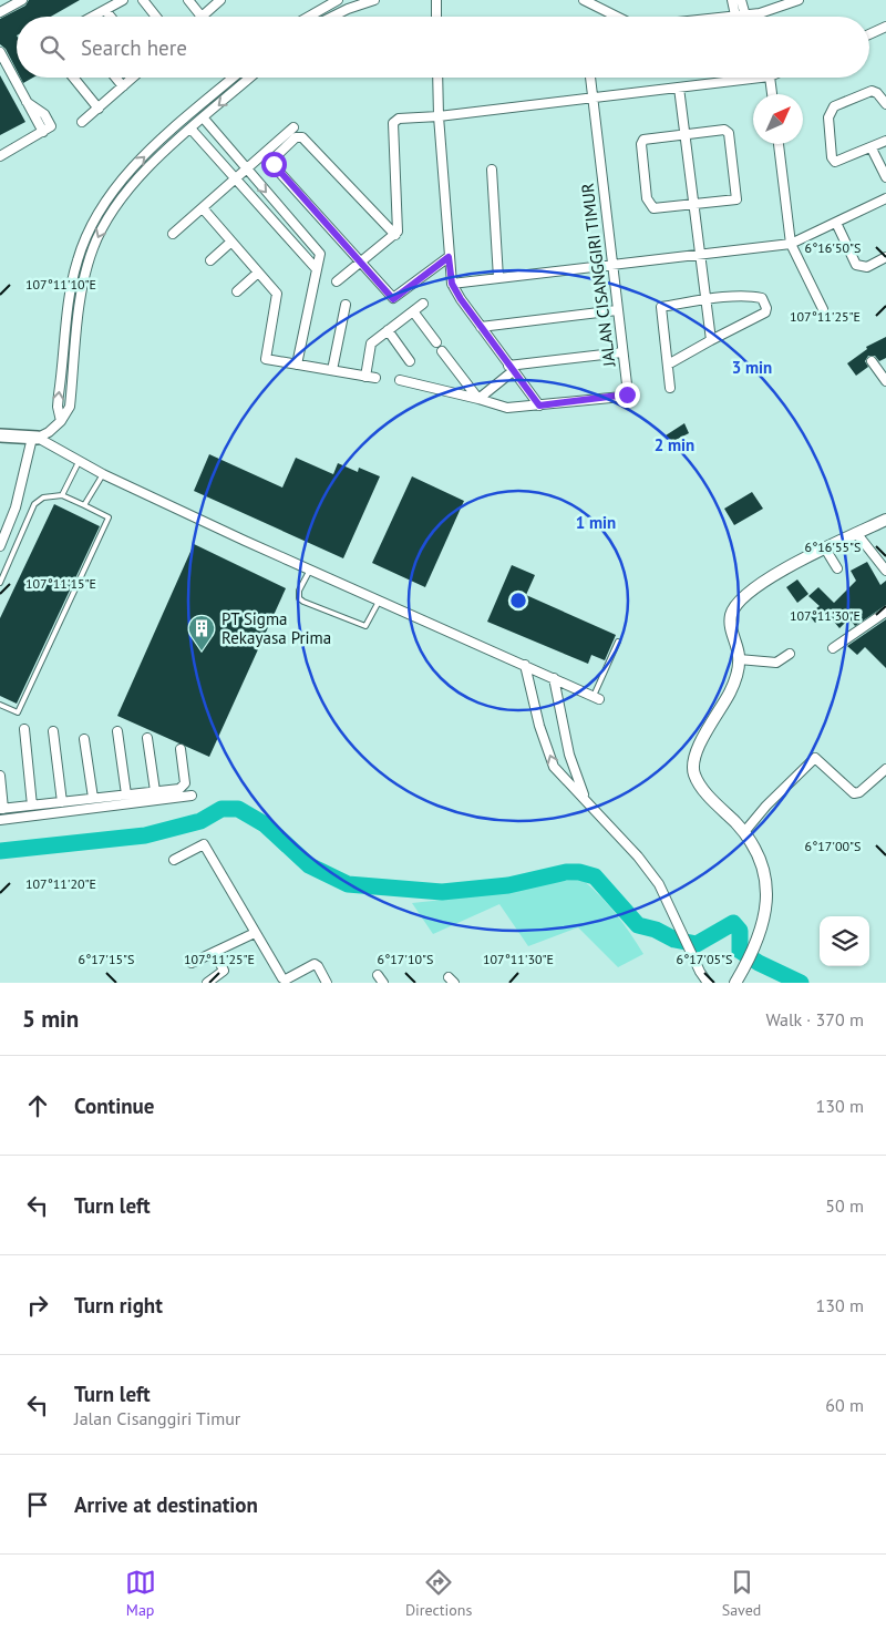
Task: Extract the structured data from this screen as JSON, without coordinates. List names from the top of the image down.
{
  "streets": {
    "street": ["JALAN CISANGGIRI TIMUR"]
  },
  "places": {
    "building": ["PT Sigma Rekayasa Prima"]
  },
  "north": "top right",
  "page": {
    "search": "Search here",
    "heading": ["5 min", "Walk · 370 m"],
    "list": [
      ["Continue", "130 m"],
      ["Turn left", "50 m"],
      ["Turn right", "130 m"],
      ["Turn left", "Jalan Cisanggiri Timur", "60 m"],
      "Arrive at destination"
    ],
    "nav": ["Map", "Directions", "Saved"]
  },
  "coordinates": [
    "6°16'50\"S",
    "107°11'10\"E",
    "107°11'25\"E",
    "6°16'55\"S",
    "107°11'15\"E",
    "107°11'30\"E",
    "6°17'00\"S",
    "107°11'20\"E",
    "6°17'15\"S",
    "6°17'05\"S",
    "6°17'10\"S"
  ],
  "rings": ["3 min", "2 min", "1 min"]
}
